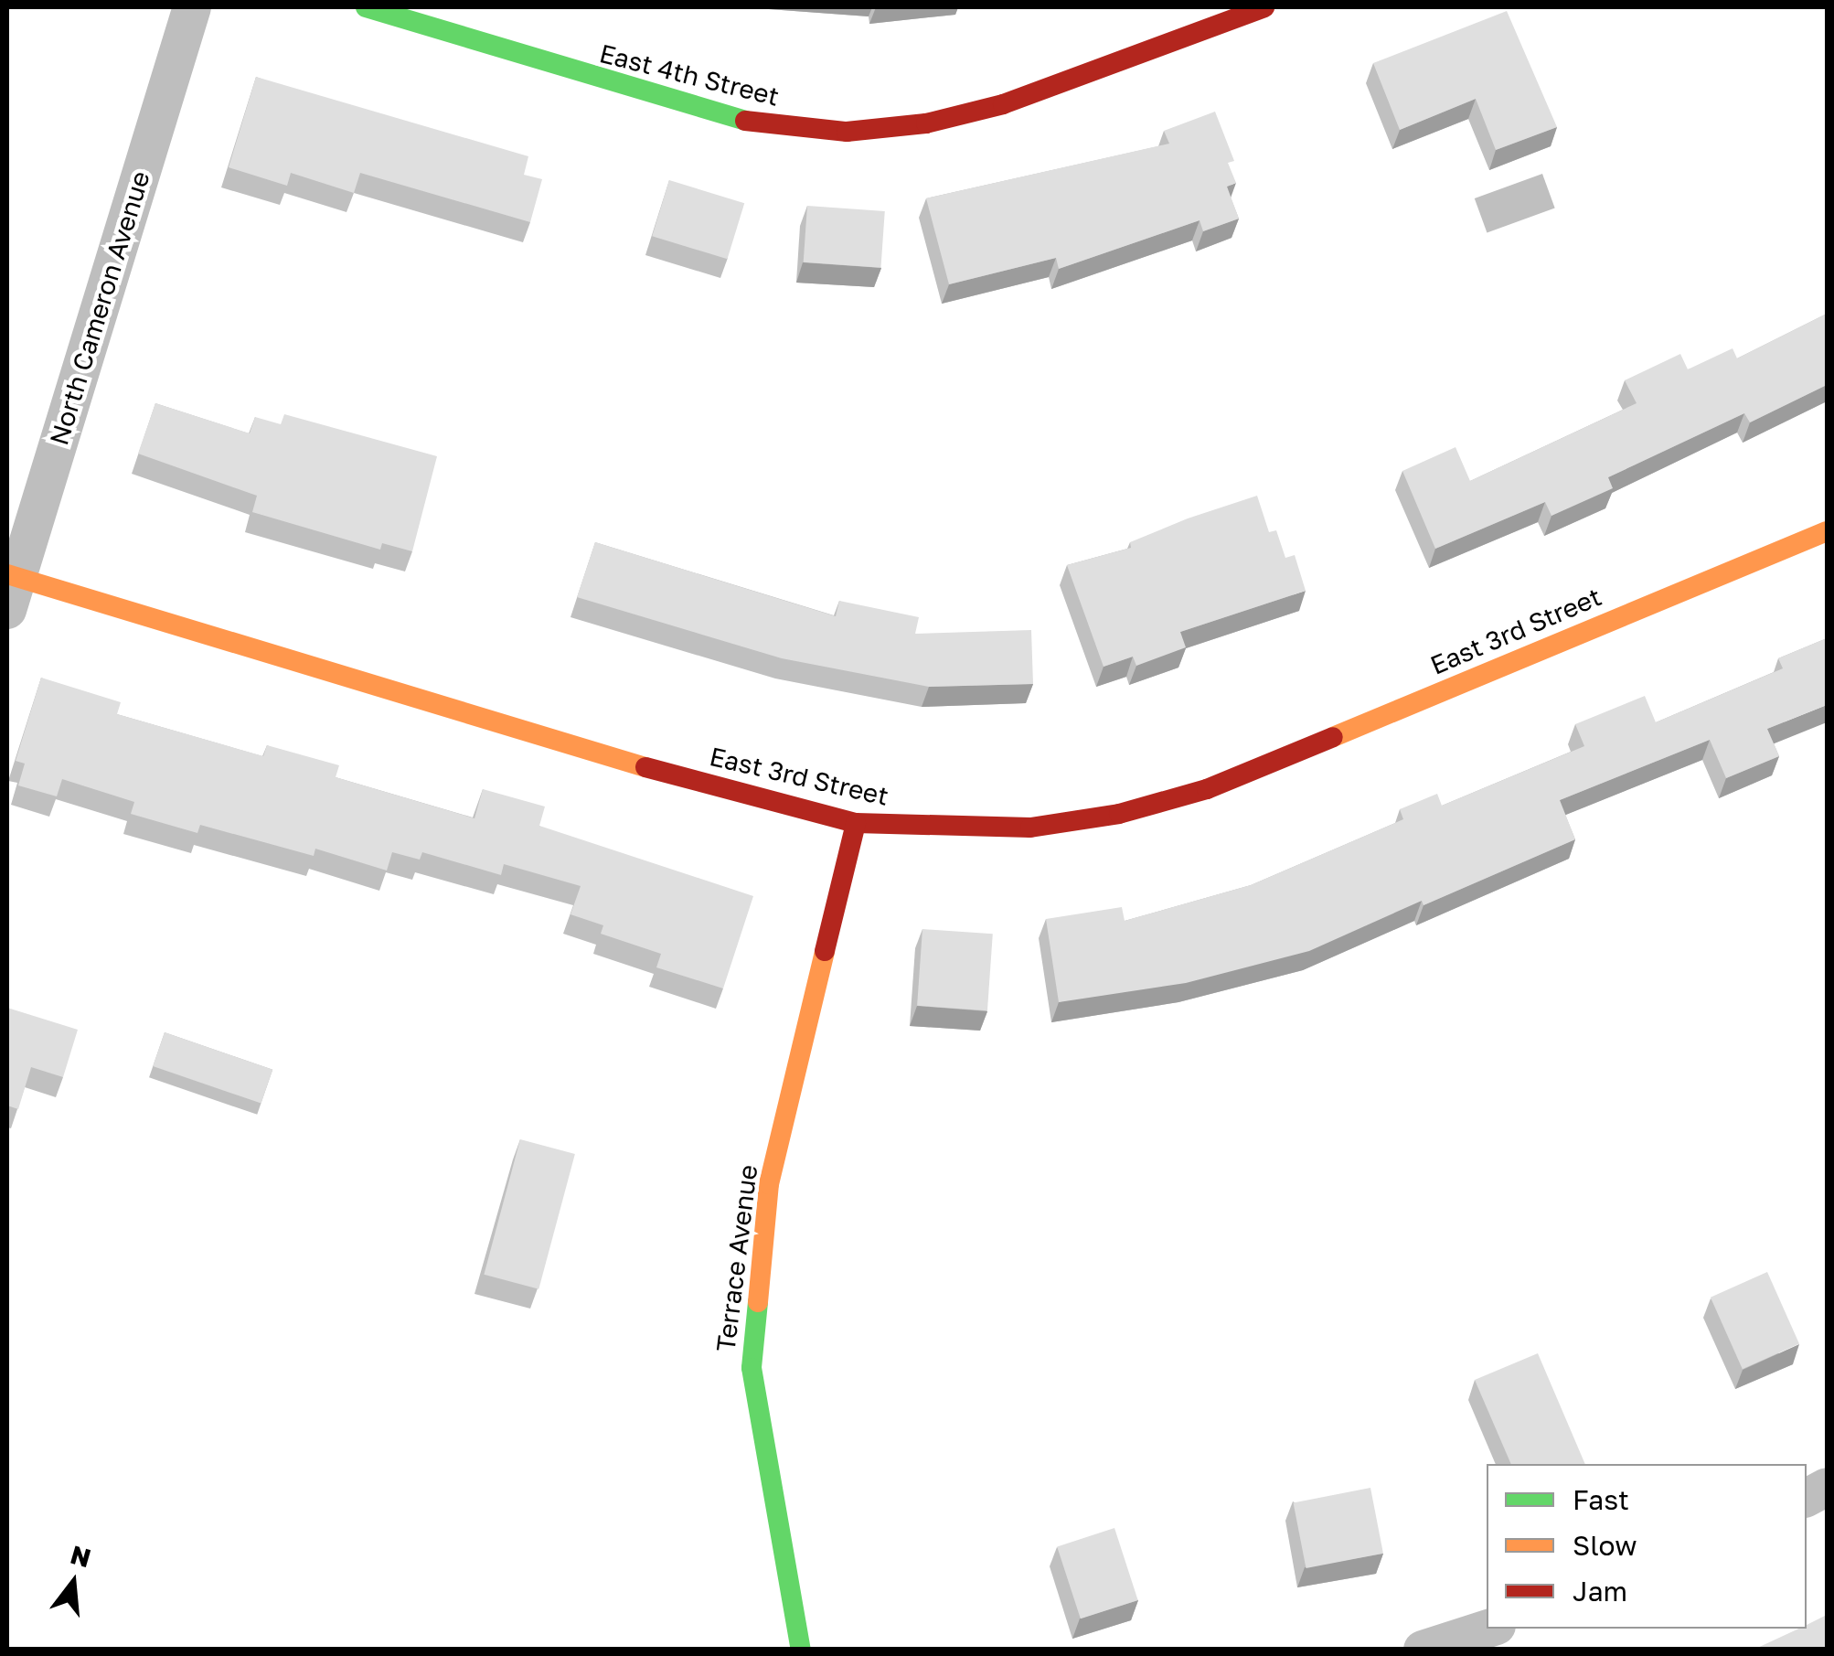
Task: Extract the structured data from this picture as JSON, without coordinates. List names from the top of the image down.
{
  "streets": {
    "street": [
      "East 4th Street",
      "North Cameron Avenue",
      "East 3rd Street",
      "Terrace Avenue"
    ]
  },
  "crossings": [
    ["North Cameron Avenue", "East 3rd Street"],
    ["East 3rd Street", "Terrace Avenue"]
  ],
  "legend": ["Fast", "Slow", "Jam"],
  "north": "top"
}
